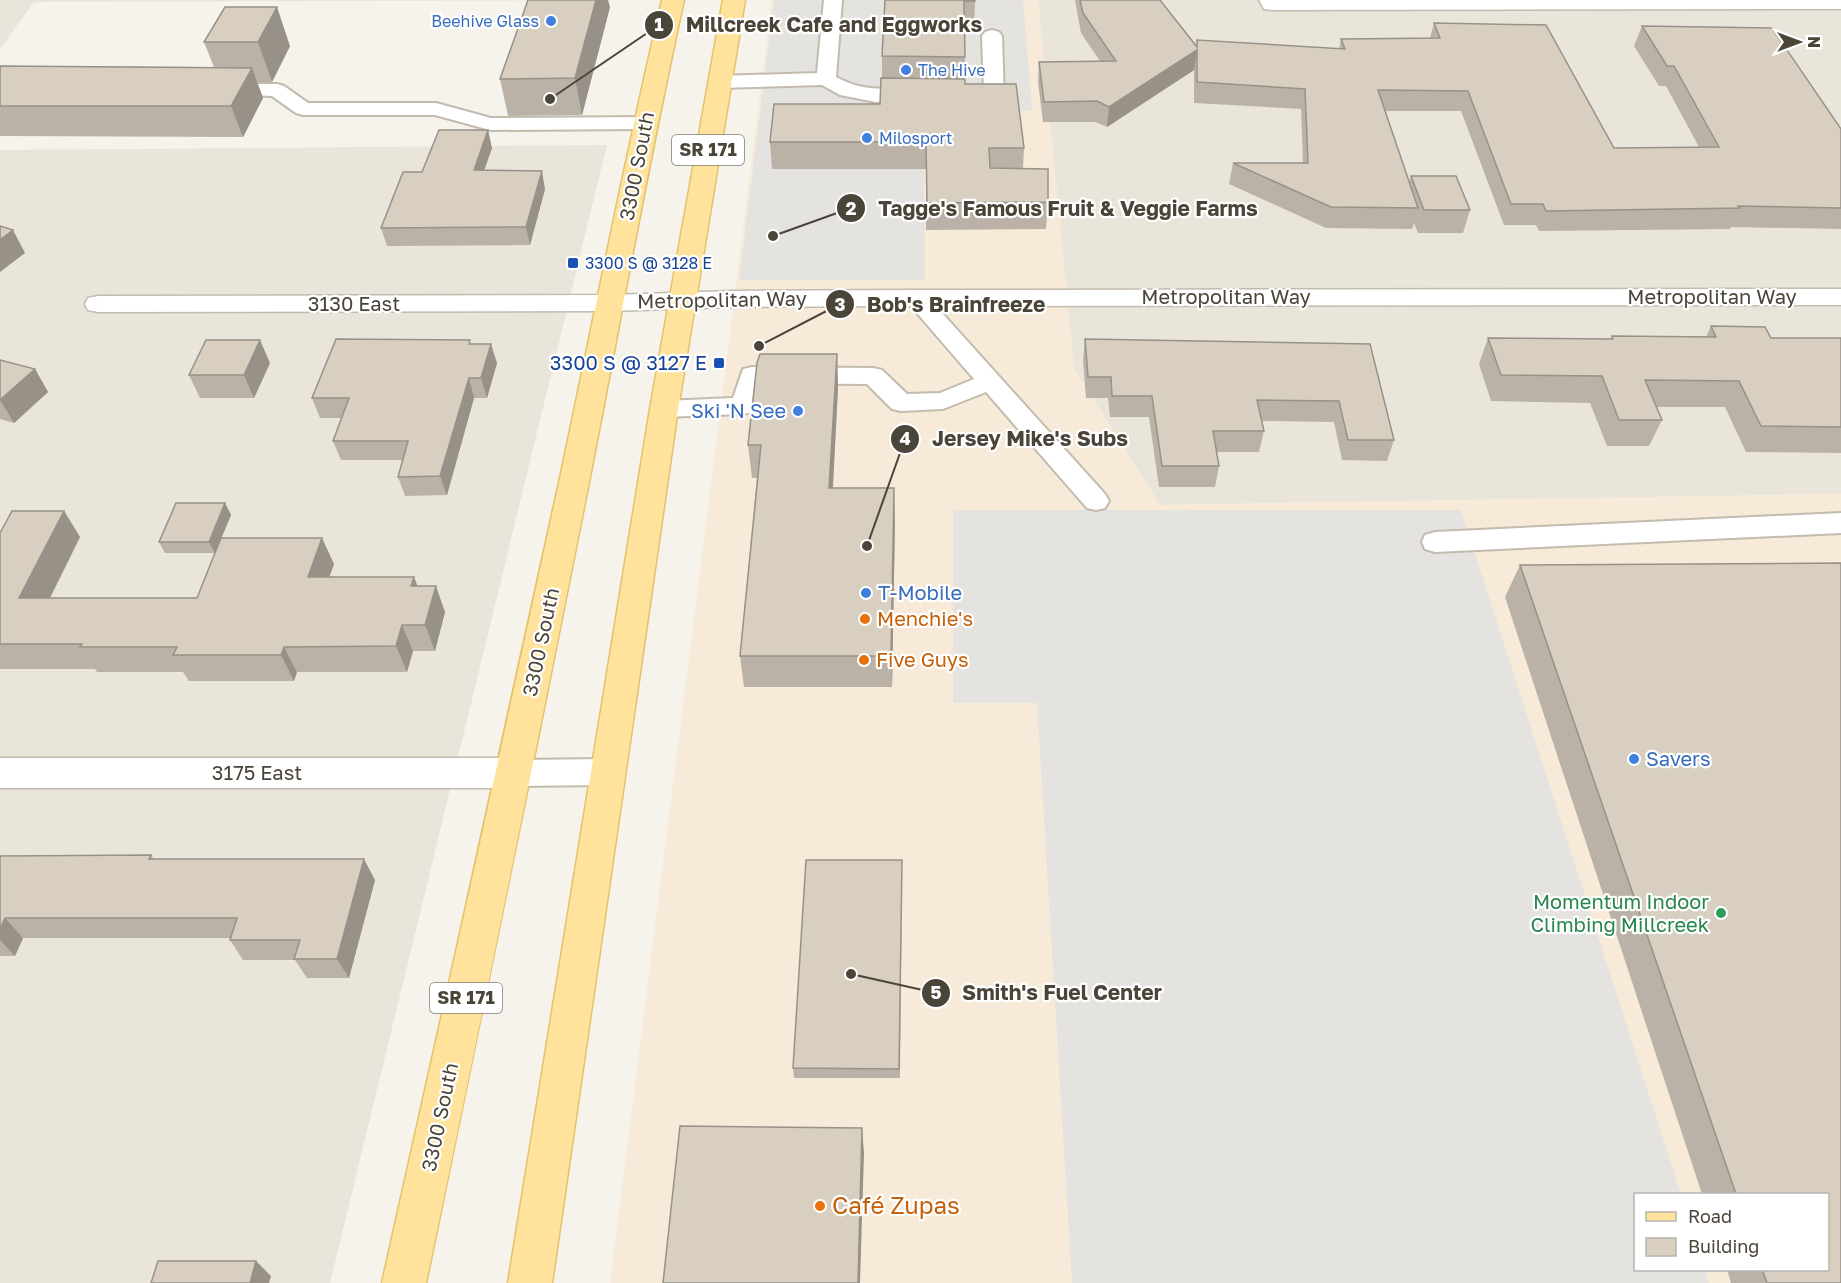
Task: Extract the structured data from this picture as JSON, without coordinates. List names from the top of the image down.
{
  "streets": {
    "main road": ["SR 171", "3300 South"],
    "street": ["Metropolitan Way", "3130 East", "3175 East"]
  },
  "crossings": [
    ["SR 171", "Metropolitan Way"],
    ["3300 South", "Metropolitan Way"],
    ["3300 South", "3130 East"],
    ["3300 South", "3175 East"],
    ["Metropolitan Way", "3130 East"]
  ],
  "places": {
    "other": [
      "Beehive Glass",
      "The Hive",
      "Millcreek Cafe and Eggworks",
      "Milosport",
      "Tagge's Famous Fruit & Veggie Farms",
      "Bob's Brainfreeze",
      "Ski 'N See",
      "Jersey Mike's Subs",
      "T-Mobile",
      "Menchie's",
      "Five Guys",
      "Savers",
      "Momentum Indoor Climbing Millcreek",
      "Smith's Fuel Center",
      "Café Zupas"
    ],
    "transit": ["3300 S @ 3128 E", "3300 S @ 3127 E"]
  },
  "legend": ["Road", "Building"],
  "north": "right"
}
